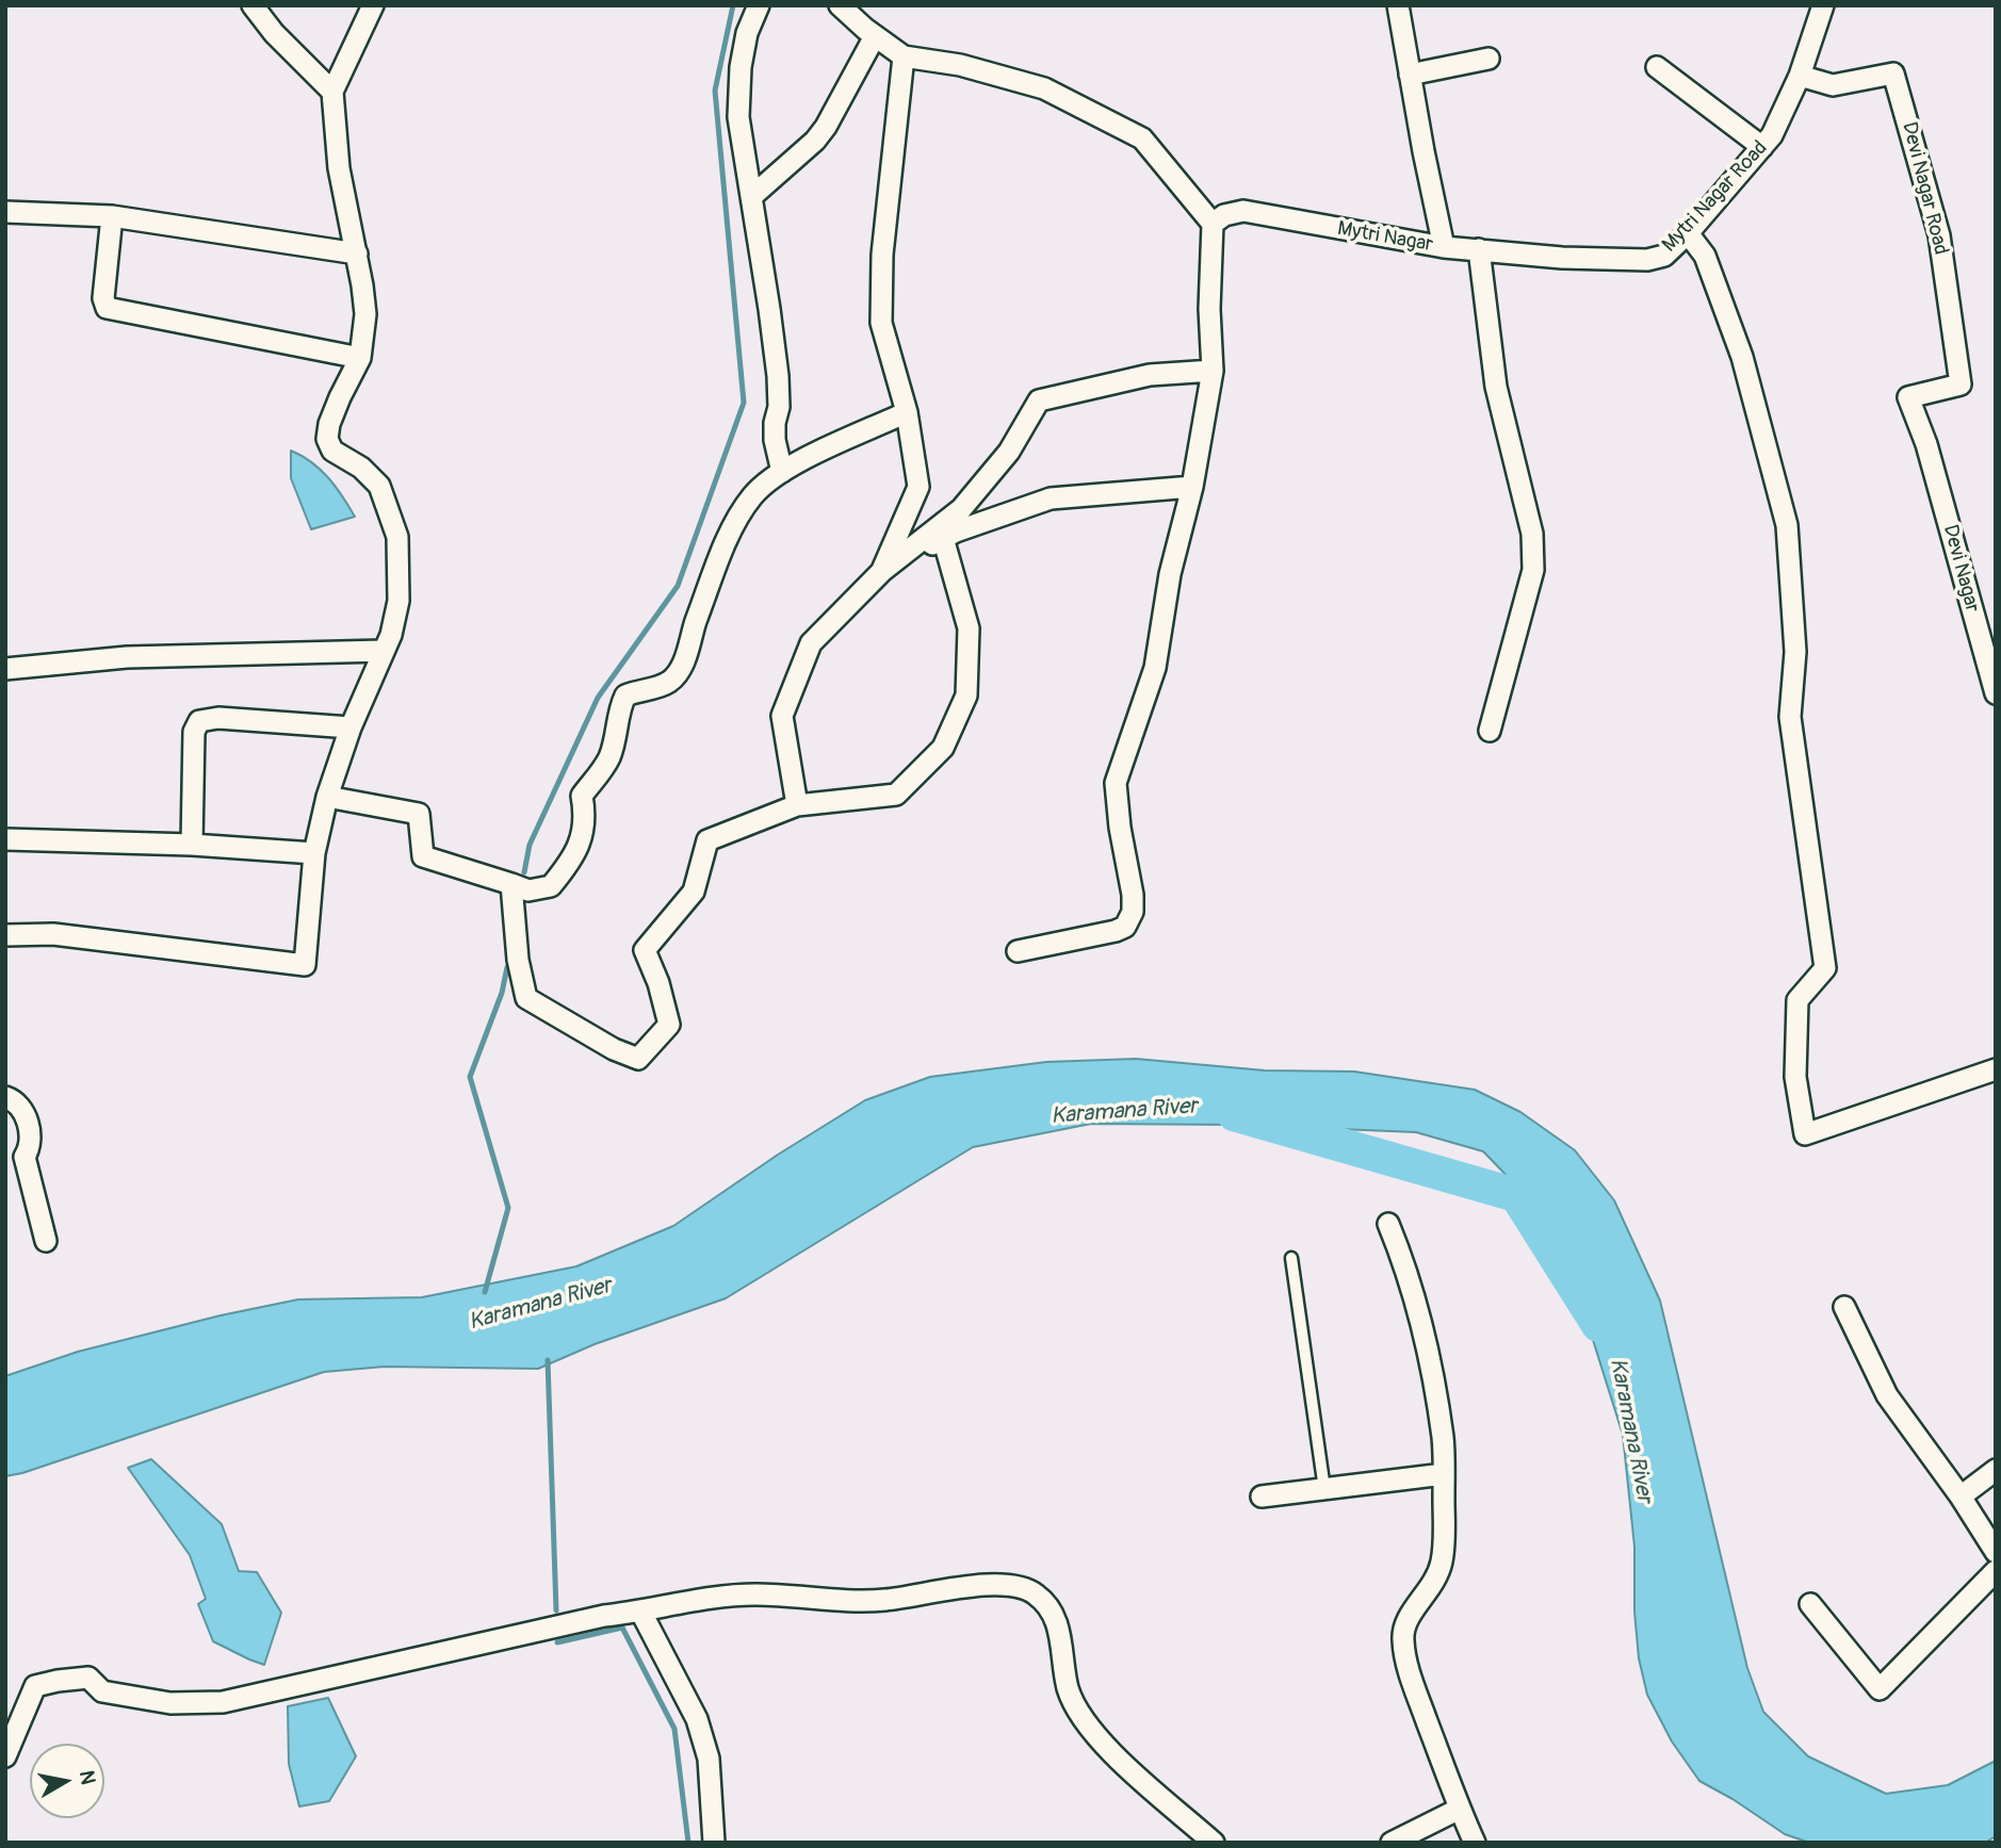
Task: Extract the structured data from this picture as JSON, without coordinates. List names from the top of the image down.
{
  "streets": {
    "street": [
      "Devi Nagar Road",
      "Mytri Nagar Road",
      "Mytri Nagar",
      "Devi Nagar"
    ]
  },
  "crossings": [
    ["Devi Nagar Road", "Mytri Nagar Road"],
    ["Devi Nagar Road", "Devi Nagar"],
    ["Mytri Nagar Road", "Mytri Nagar"]
  ],
  "water": ["Karamana River"],
  "north": "right"
}
